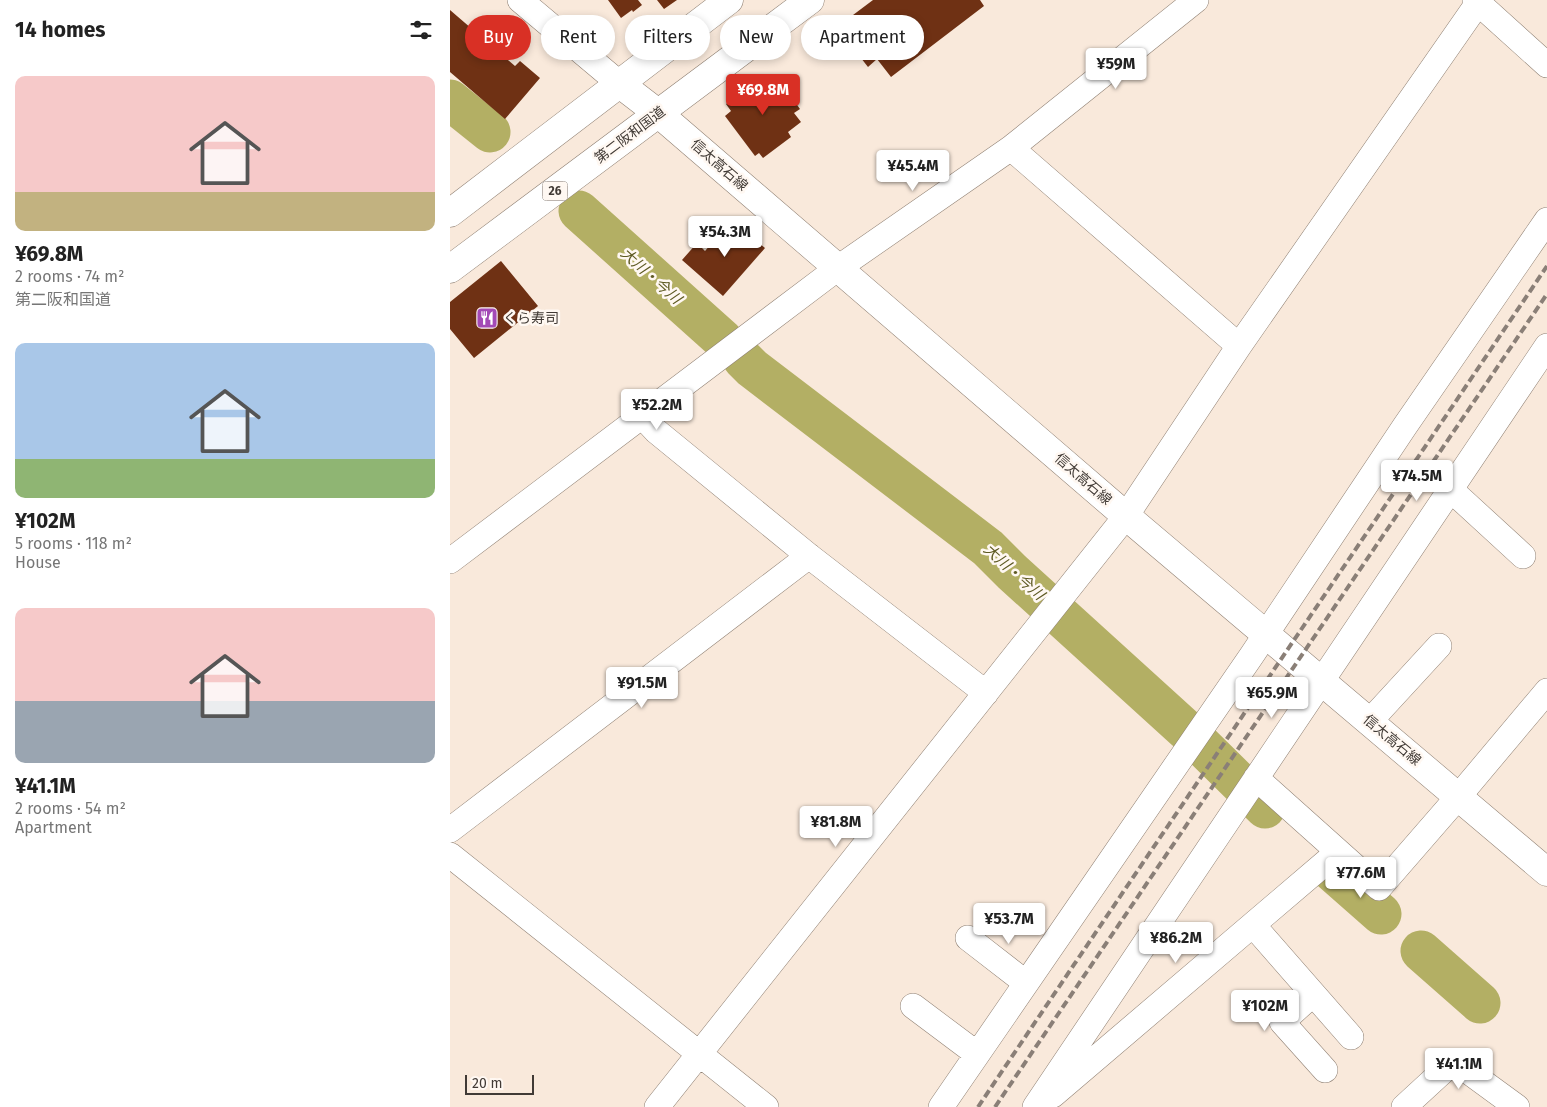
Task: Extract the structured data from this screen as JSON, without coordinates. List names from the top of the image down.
{
  "streets": {
    "main road": ["第二阪和国道", "信太高石線", "26"]
  },
  "crossings": [
    ["第二阪和国道", "信太高石線"]
  ],
  "water": ["大川・今川"],
  "places": {
    "restaurant": ["くら寿司"]
  },
  "scale_bar": "20 m",
  "page": {
    "heading": "14 homes",
    "chip": [
      "Buy",
      "Rent",
      "Filters",
      "New",
      "Apartment"
    ],
    "price": [
      "¥59M",
      "¥69.8M",
      "¥45.4M",
      "¥54.3M",
      "¥52.2M",
      "¥74.5M",
      "¥91.5M",
      "¥65.9M",
      "¥81.8M",
      "¥77.6M",
      "¥53.7M",
      "¥86.2M",
      "¥102M",
      "¥41.1M"
    ],
    "list": [
      {
        "name": "¥69.8M",
        "note": "2 rooms · 74 m² · 第二阪和国道"
      },
      {
        "name": "¥102M",
        "note": "5 rooms · 118 m² · House"
      },
      {
        "name": "¥41.1M",
        "note": "2 rooms · 54 m² · Apartment"
      }
    ],
    "scale": "20 m"
  }
}
